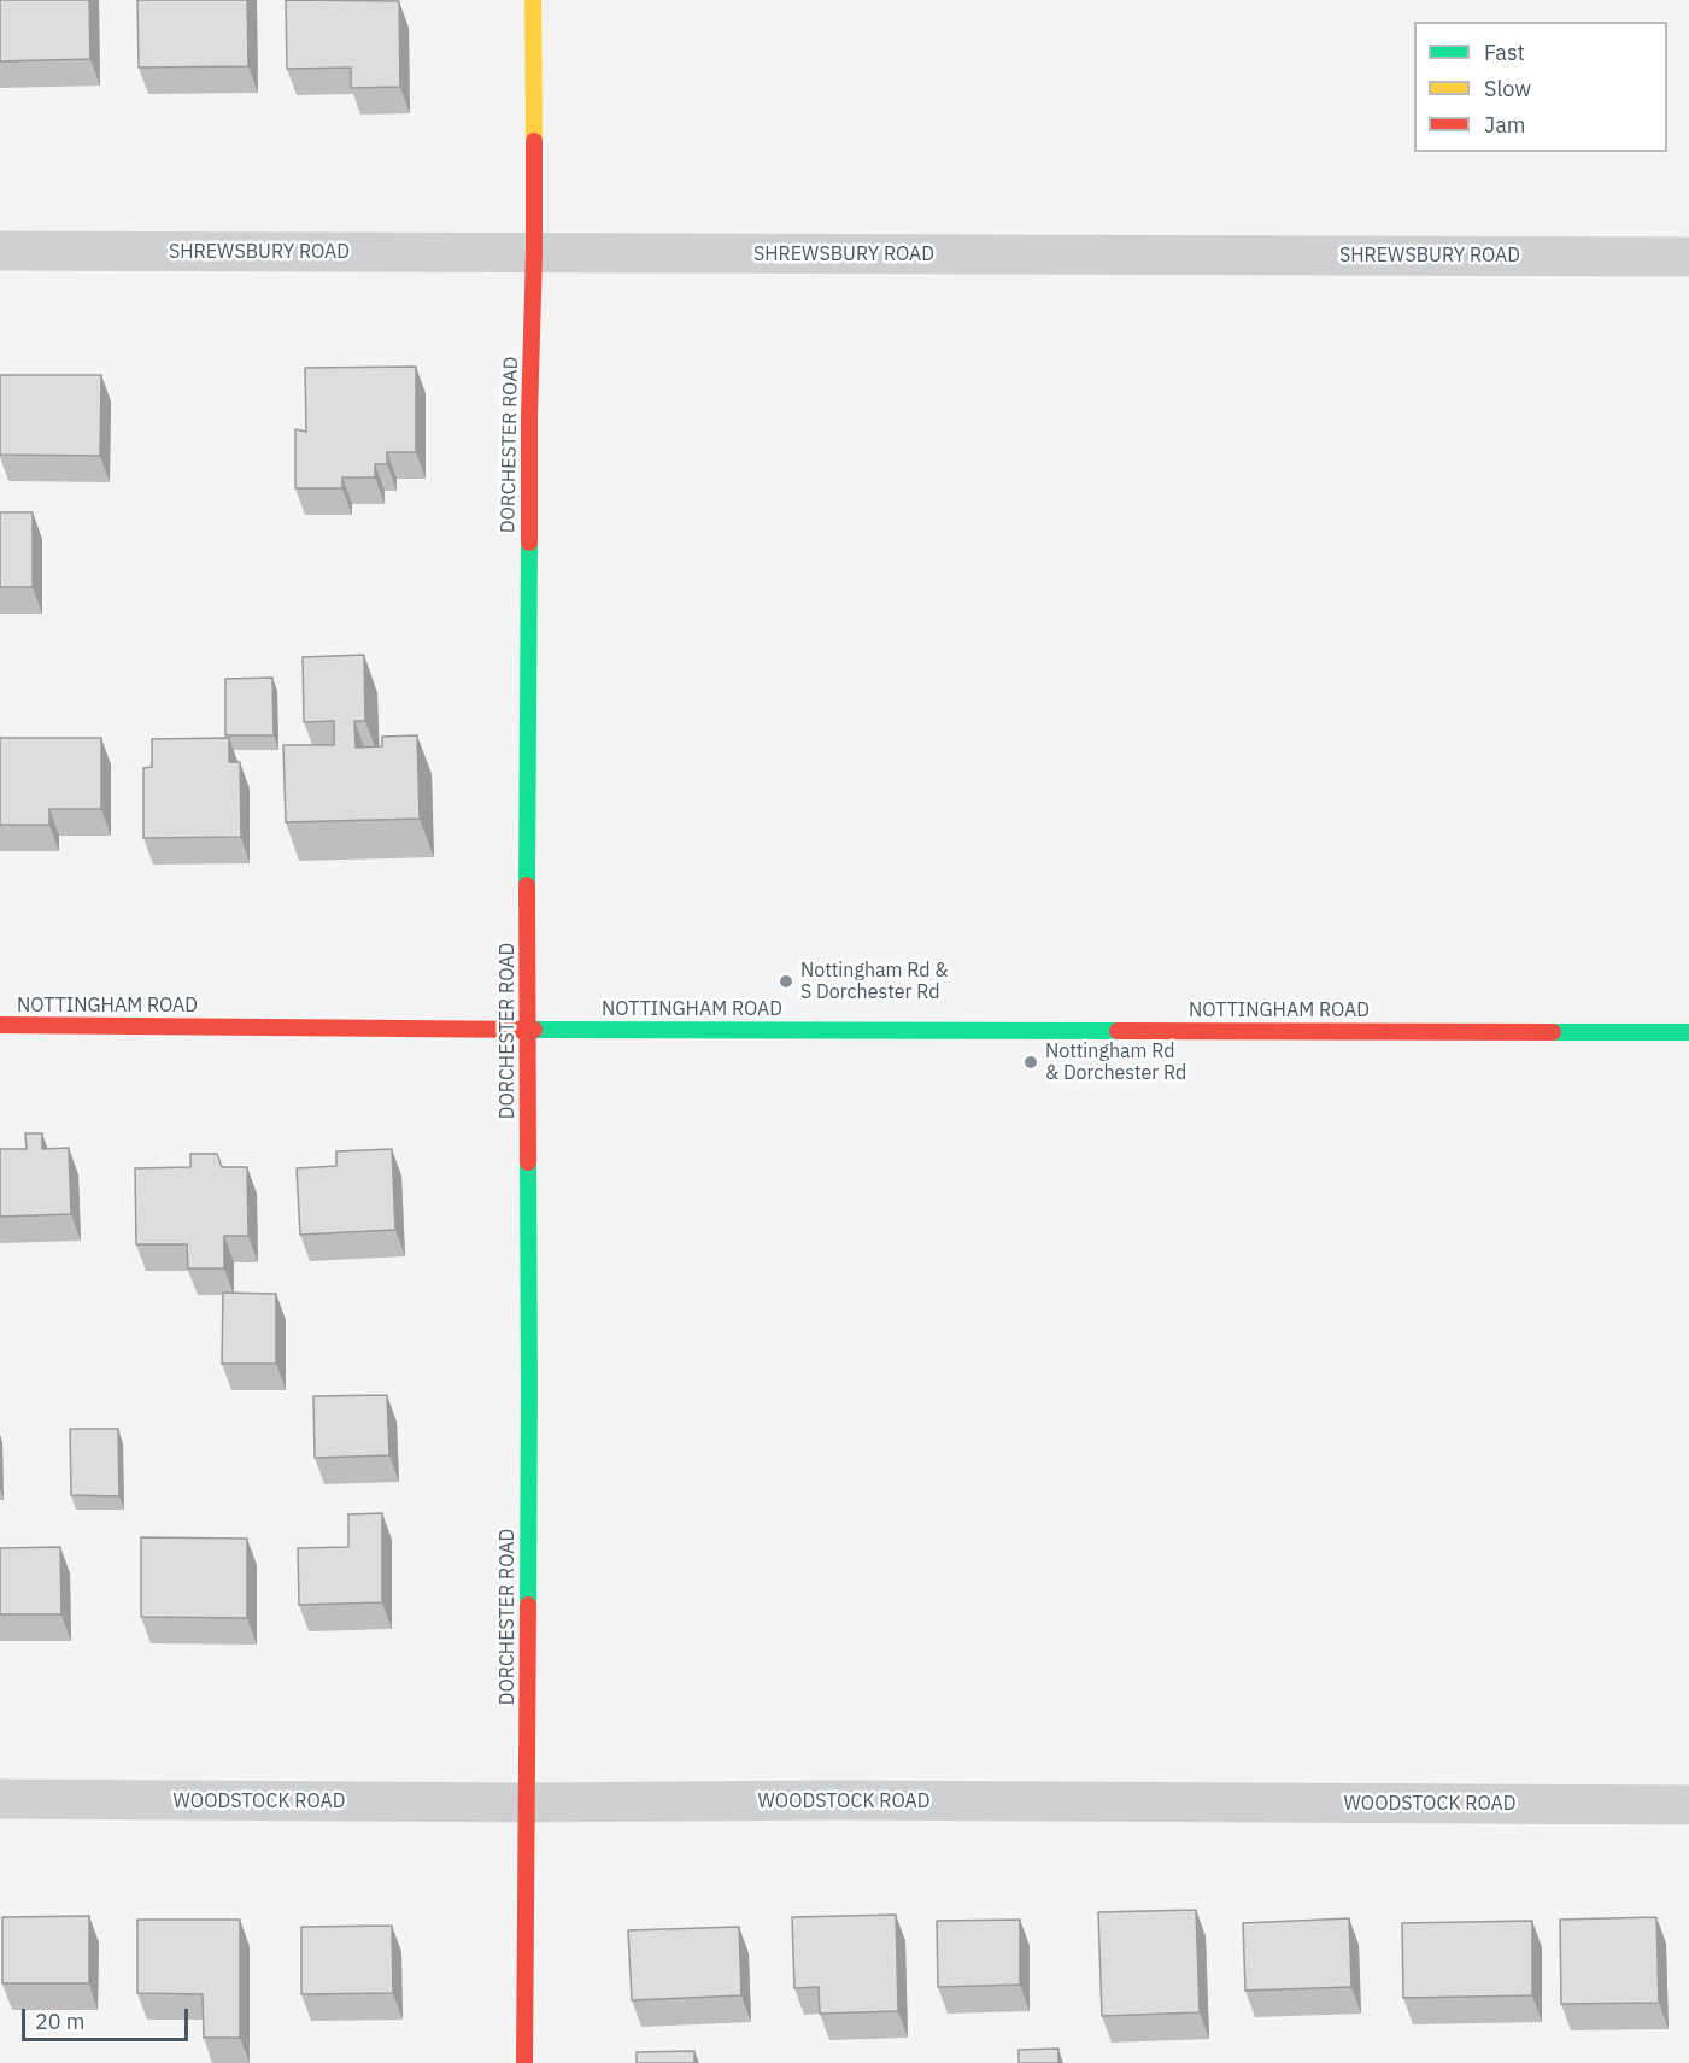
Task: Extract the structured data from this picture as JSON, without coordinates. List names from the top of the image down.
{
  "streets": {
    "street": [
      "SHREWSBURY ROAD",
      "DORCHESTER ROAD",
      "NOTTINGHAM ROAD",
      "WOODSTOCK ROAD"
    ]
  },
  "crossings": [
    ["SHREWSBURY ROAD", "DORCHESTER ROAD"],
    ["DORCHESTER ROAD", "NOTTINGHAM ROAD"],
    ["DORCHESTER ROAD", "WOODSTOCK ROAD"]
  ],
  "places": ["Nottingham Rd & S Dorchester Rd", "Nottingham Rd & Dorchester Rd"],
  "legend": ["Fast", "Slow", "Jam"],
  "scale_bar": "20 m"
}
